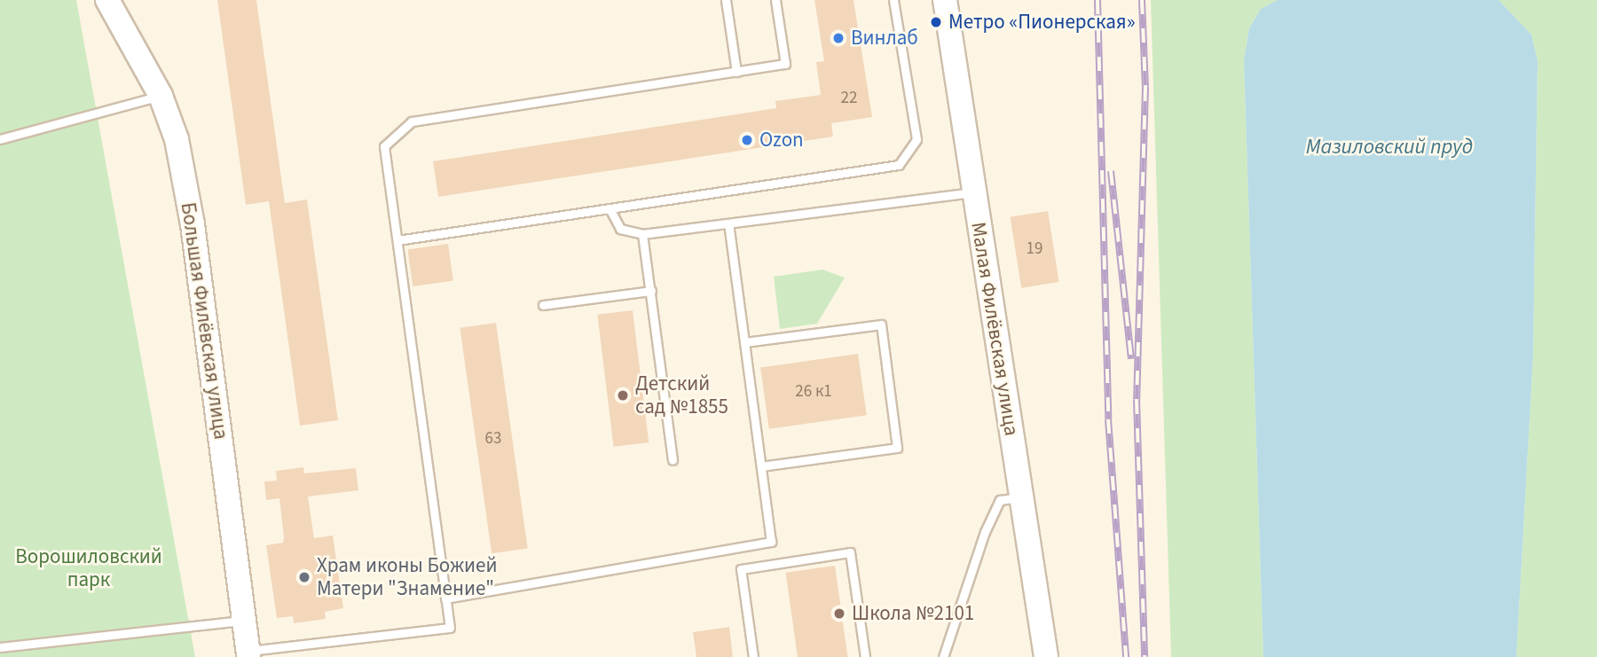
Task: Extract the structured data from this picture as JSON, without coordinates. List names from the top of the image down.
{
  "streets": {
    "street": ["Большая Филёвская улица", "Малая Филёвская улица"]
  },
  "water": ["Мазиловский пруд"],
  "parks": ["Ворошиловский парк"],
  "places": [
    "Метро «Пионерская»",
    "Винлаб",
    "Ozon",
    "Детский сад №1855",
    "Храм иконы Божией Матери \"Знамение\"",
    "Школа №2101"
  ],
  "house_numbers": [
    "22",
    "19",
    "26 к1",
    "63"
  ]
}
